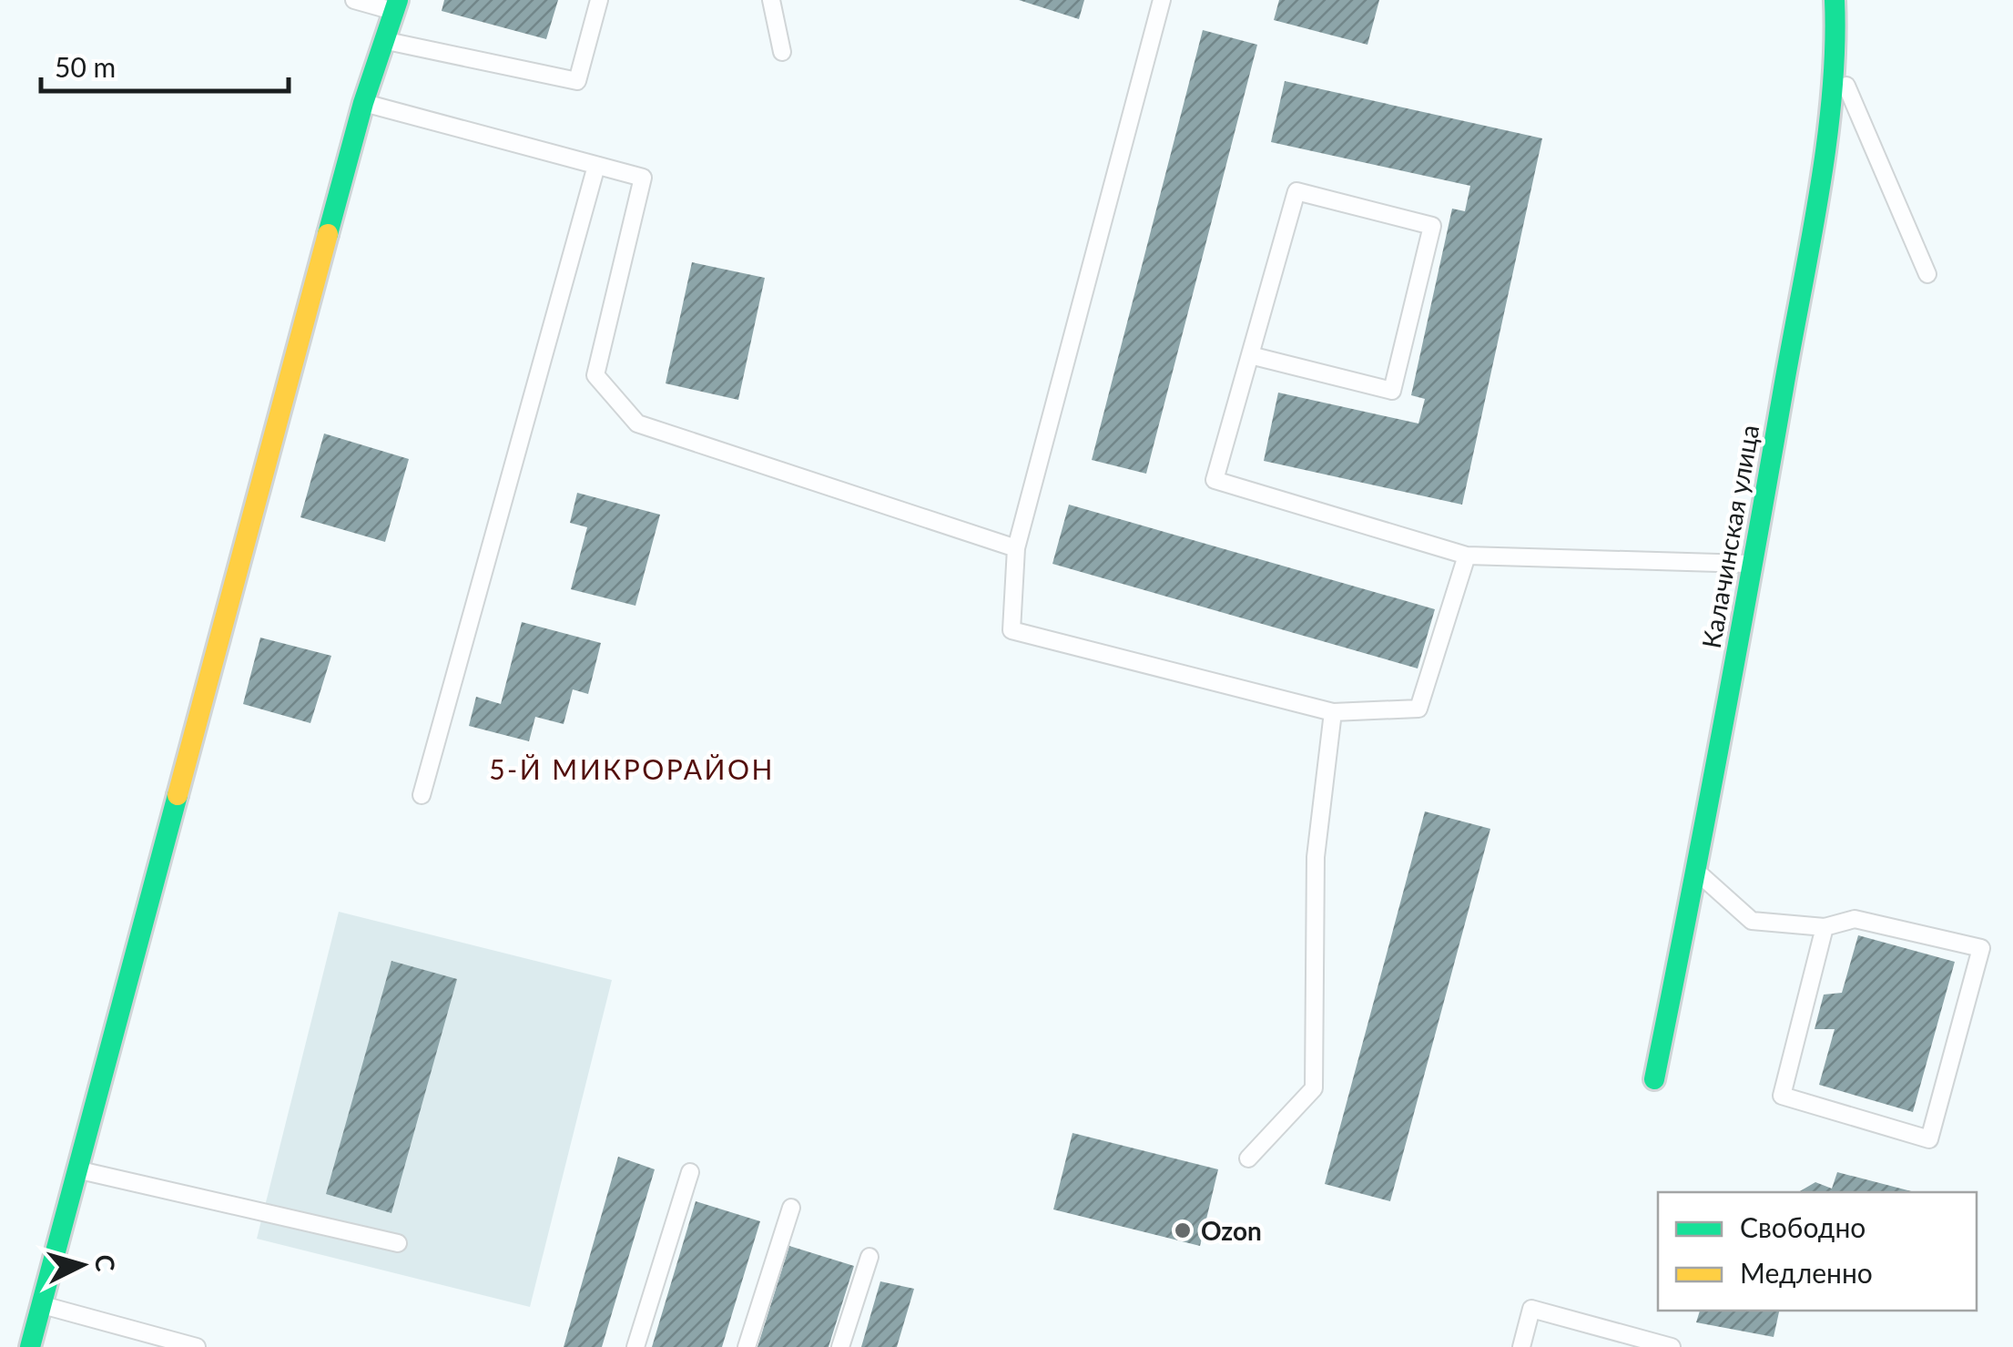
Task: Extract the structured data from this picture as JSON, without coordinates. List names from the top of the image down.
{
  "streets": {
    "street": ["Калачинская улица"]
  },
  "districts": ["5-Й МИКРОРАЙОН"],
  "places": ["Ozon"],
  "legend": ["Свободно", "Медленно"],
  "scale_bar": "50 m",
  "north": "right"
}
